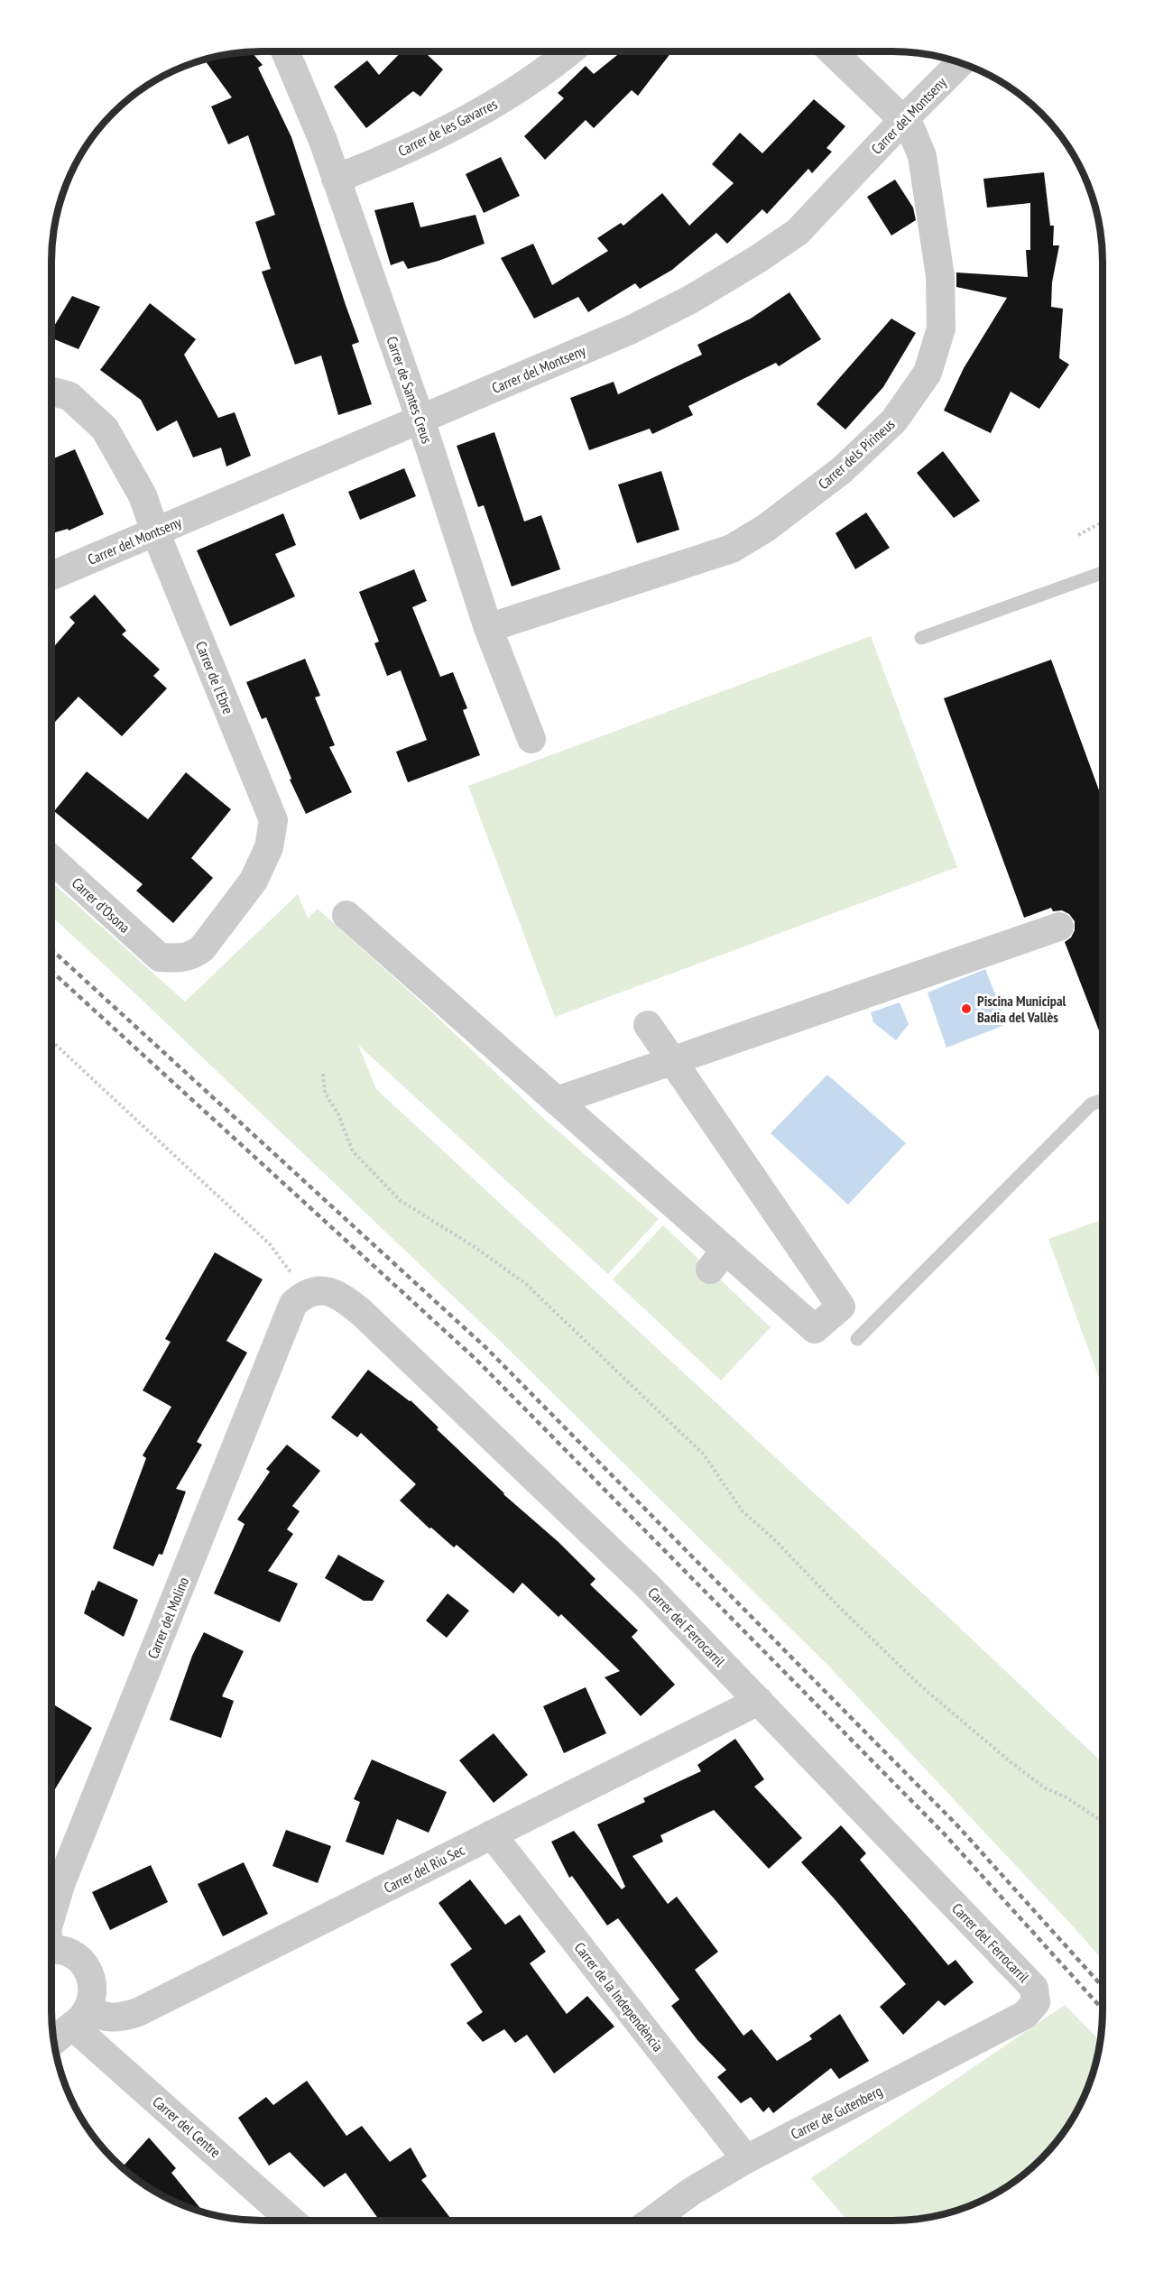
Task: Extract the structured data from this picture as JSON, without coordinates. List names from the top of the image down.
{
  "streets": {
    "street": [
      "Carrer del Montseny",
      "Carrer de les Gavarres",
      "Carrer de Santes Creus",
      "Carrer dels Pirineus",
      "Carrer de l'Ebre",
      "Carrer d'Osona",
      "Carrer del Molino",
      "Carrer del Ferrocarril",
      "Carrer del Riu Sec",
      "Carrer de la Independència",
      "Carrer de Gutenberg",
      "Carrer del Centre"
    ]
  },
  "crossings": [
    ["Carrer del Montseny", "Carrer de Santes Creus"],
    ["Carrer del Montseny", "Carrer dels Pirineus"],
    ["Carrer del Montseny", "Carrer de l'Ebre"],
    ["Carrer de les Gavarres", "Carrer de Santes Creus"],
    ["Carrer de Santes Creus", "Carrer dels Pirineus"],
    ["Carrer de l'Ebre", "Carrer d'Osona"],
    ["Carrer del Molino", "Carrer del Ferrocarril"],
    ["Carrer del Ferrocarril", "Carrer del Riu Sec"],
    ["Carrer del Ferrocarril", "Carrer de Gutenberg"],
    ["Carrer del Riu Sec", "Carrer de la Independència"],
    ["Carrer del Riu Sec", "Carrer del Centre"],
    ["Carrer de la Independència", "Carrer de Gutenberg"]
  ],
  "places": ["Piscina Municipal Badia del Vallès"]
}
